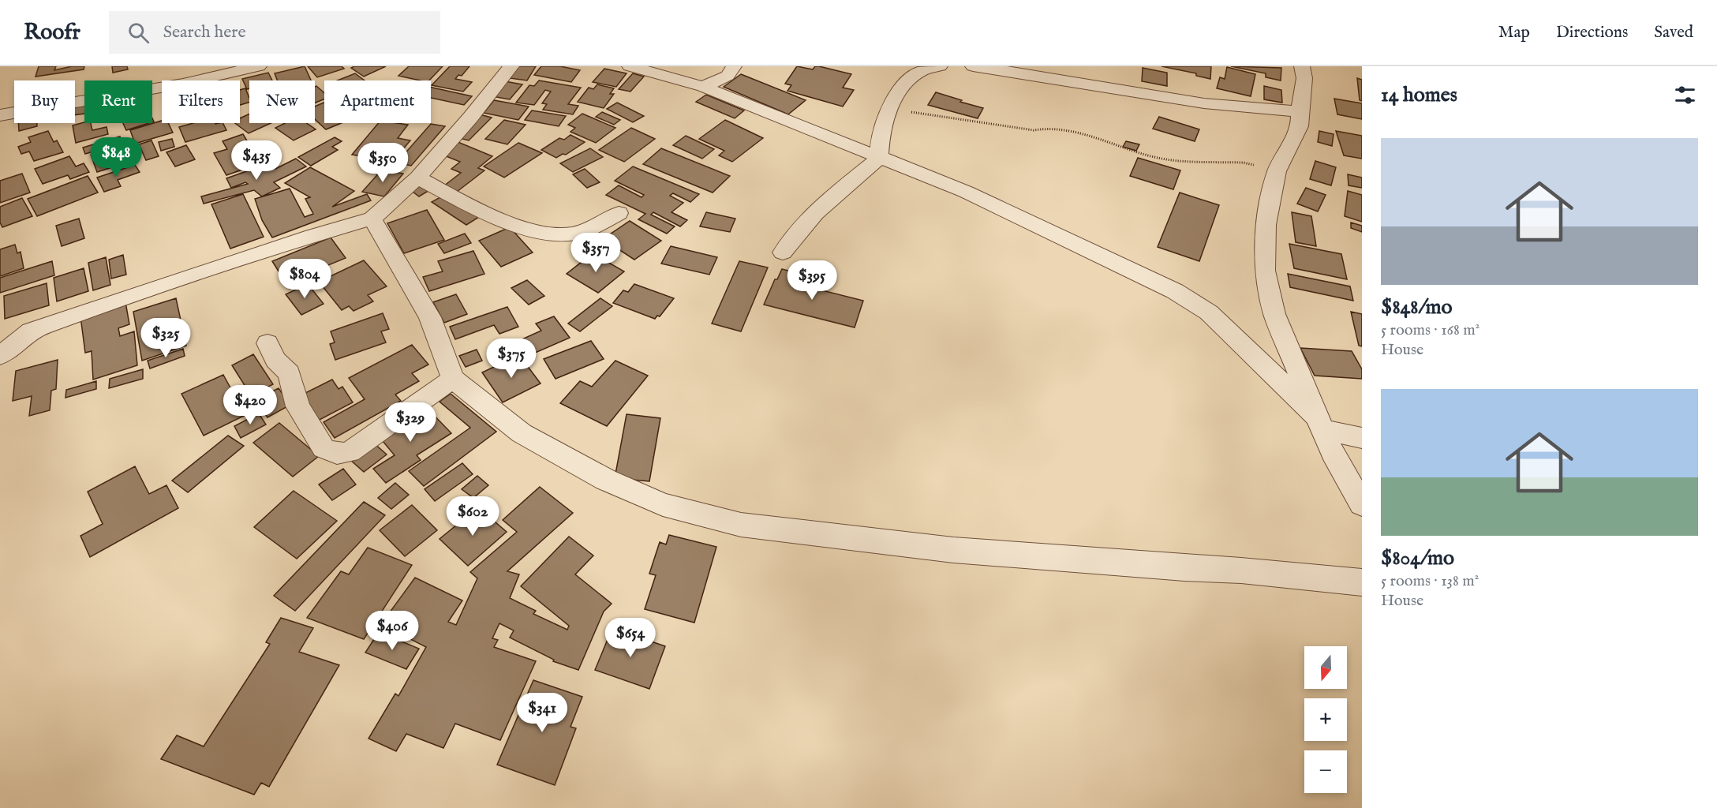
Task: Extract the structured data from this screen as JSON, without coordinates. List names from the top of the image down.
{
  "north": "bottom",
  "page": {
    "header": "Roofr",
    "search": "Search here",
    "nav": ["Map", "Directions", "Saved"],
    "heading": "14 homes",
    "chip": [
      "Buy",
      "Rent",
      "Filters",
      "New",
      "Apartment"
    ],
    "list": [
      {
        "name": "$848/mo",
        "note": "5 rooms · 168 m² · House"
      },
      {
        "name": "$804/mo",
        "note": "5 rooms · 138 m² · House"
      }
    ],
    "price": [
      "$848",
      "$435",
      "$350",
      "$357",
      "$804",
      "$395",
      "$325",
      "$375",
      "$420",
      "$329",
      "$602",
      "$406",
      "$654",
      "$341"
    ],
    "map_buttons": ["+", "−"]
  }
}
